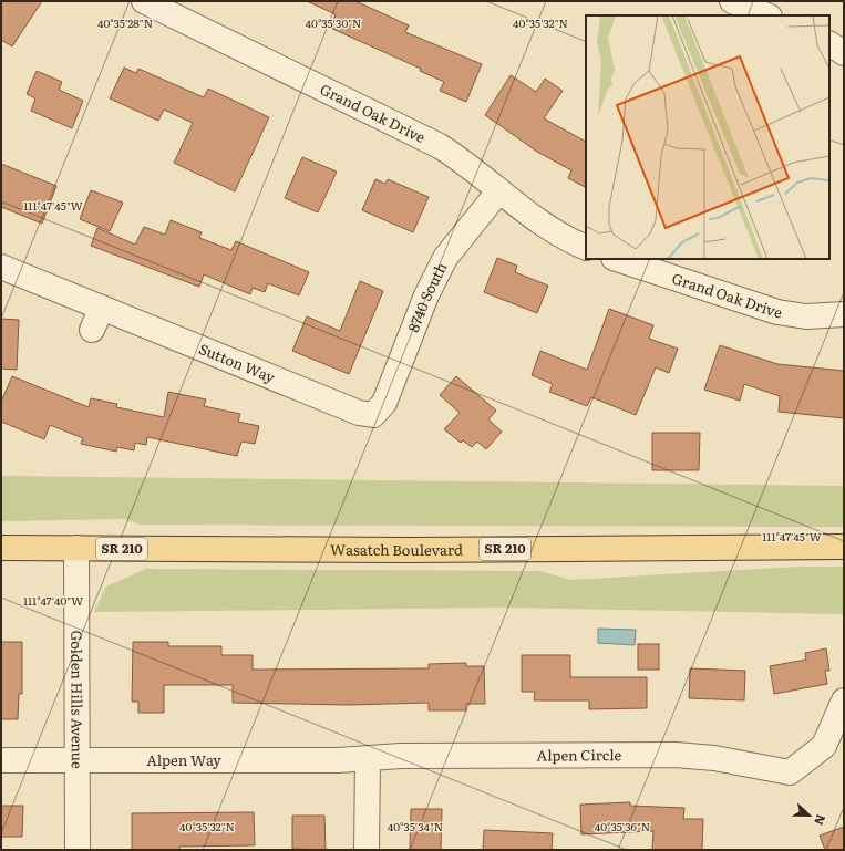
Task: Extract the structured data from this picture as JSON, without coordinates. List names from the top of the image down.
{
  "streets": {
    "main road": ["SR 210", "Wasatch Boulevard"],
    "street": [
      "Grand Oak Drive",
      "8740 South",
      "Sutton Way",
      "Golden Hills Avenue",
      "Alpen Circle",
      "Alpen Way"
    ]
  },
  "crossings": [
    ["Grand Oak Drive", "8740 South"],
    ["8740 South", "Sutton Way"],
    ["Wasatch Boulevard", "Golden Hills Avenue"],
    ["Golden Hills Avenue", "Alpen Way"],
    ["Alpen Circle", "Alpen Way"]
  ],
  "north": "right",
  "coordinates": [
    "40°35'28\"N",
    "40°35'30\"N",
    "40°35'32\"N",
    "111°47'45\"W",
    "111°47'40\"W",
    "40°35'34\"N",
    "40°35'36\"N"
  ]
}
